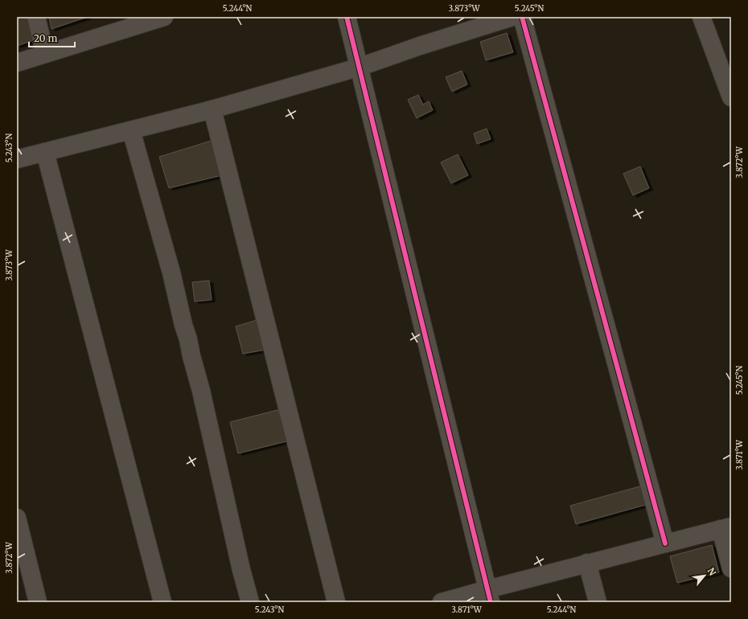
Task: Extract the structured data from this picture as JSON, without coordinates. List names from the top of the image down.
{
  "scale_bar": "20 m",
  "north": "top right",
  "coordinates": [
    "5.244°N",
    "3.873°W",
    "5.245°N",
    "5.243°N",
    "3.872°W",
    "3.871°W"
  ]
}
